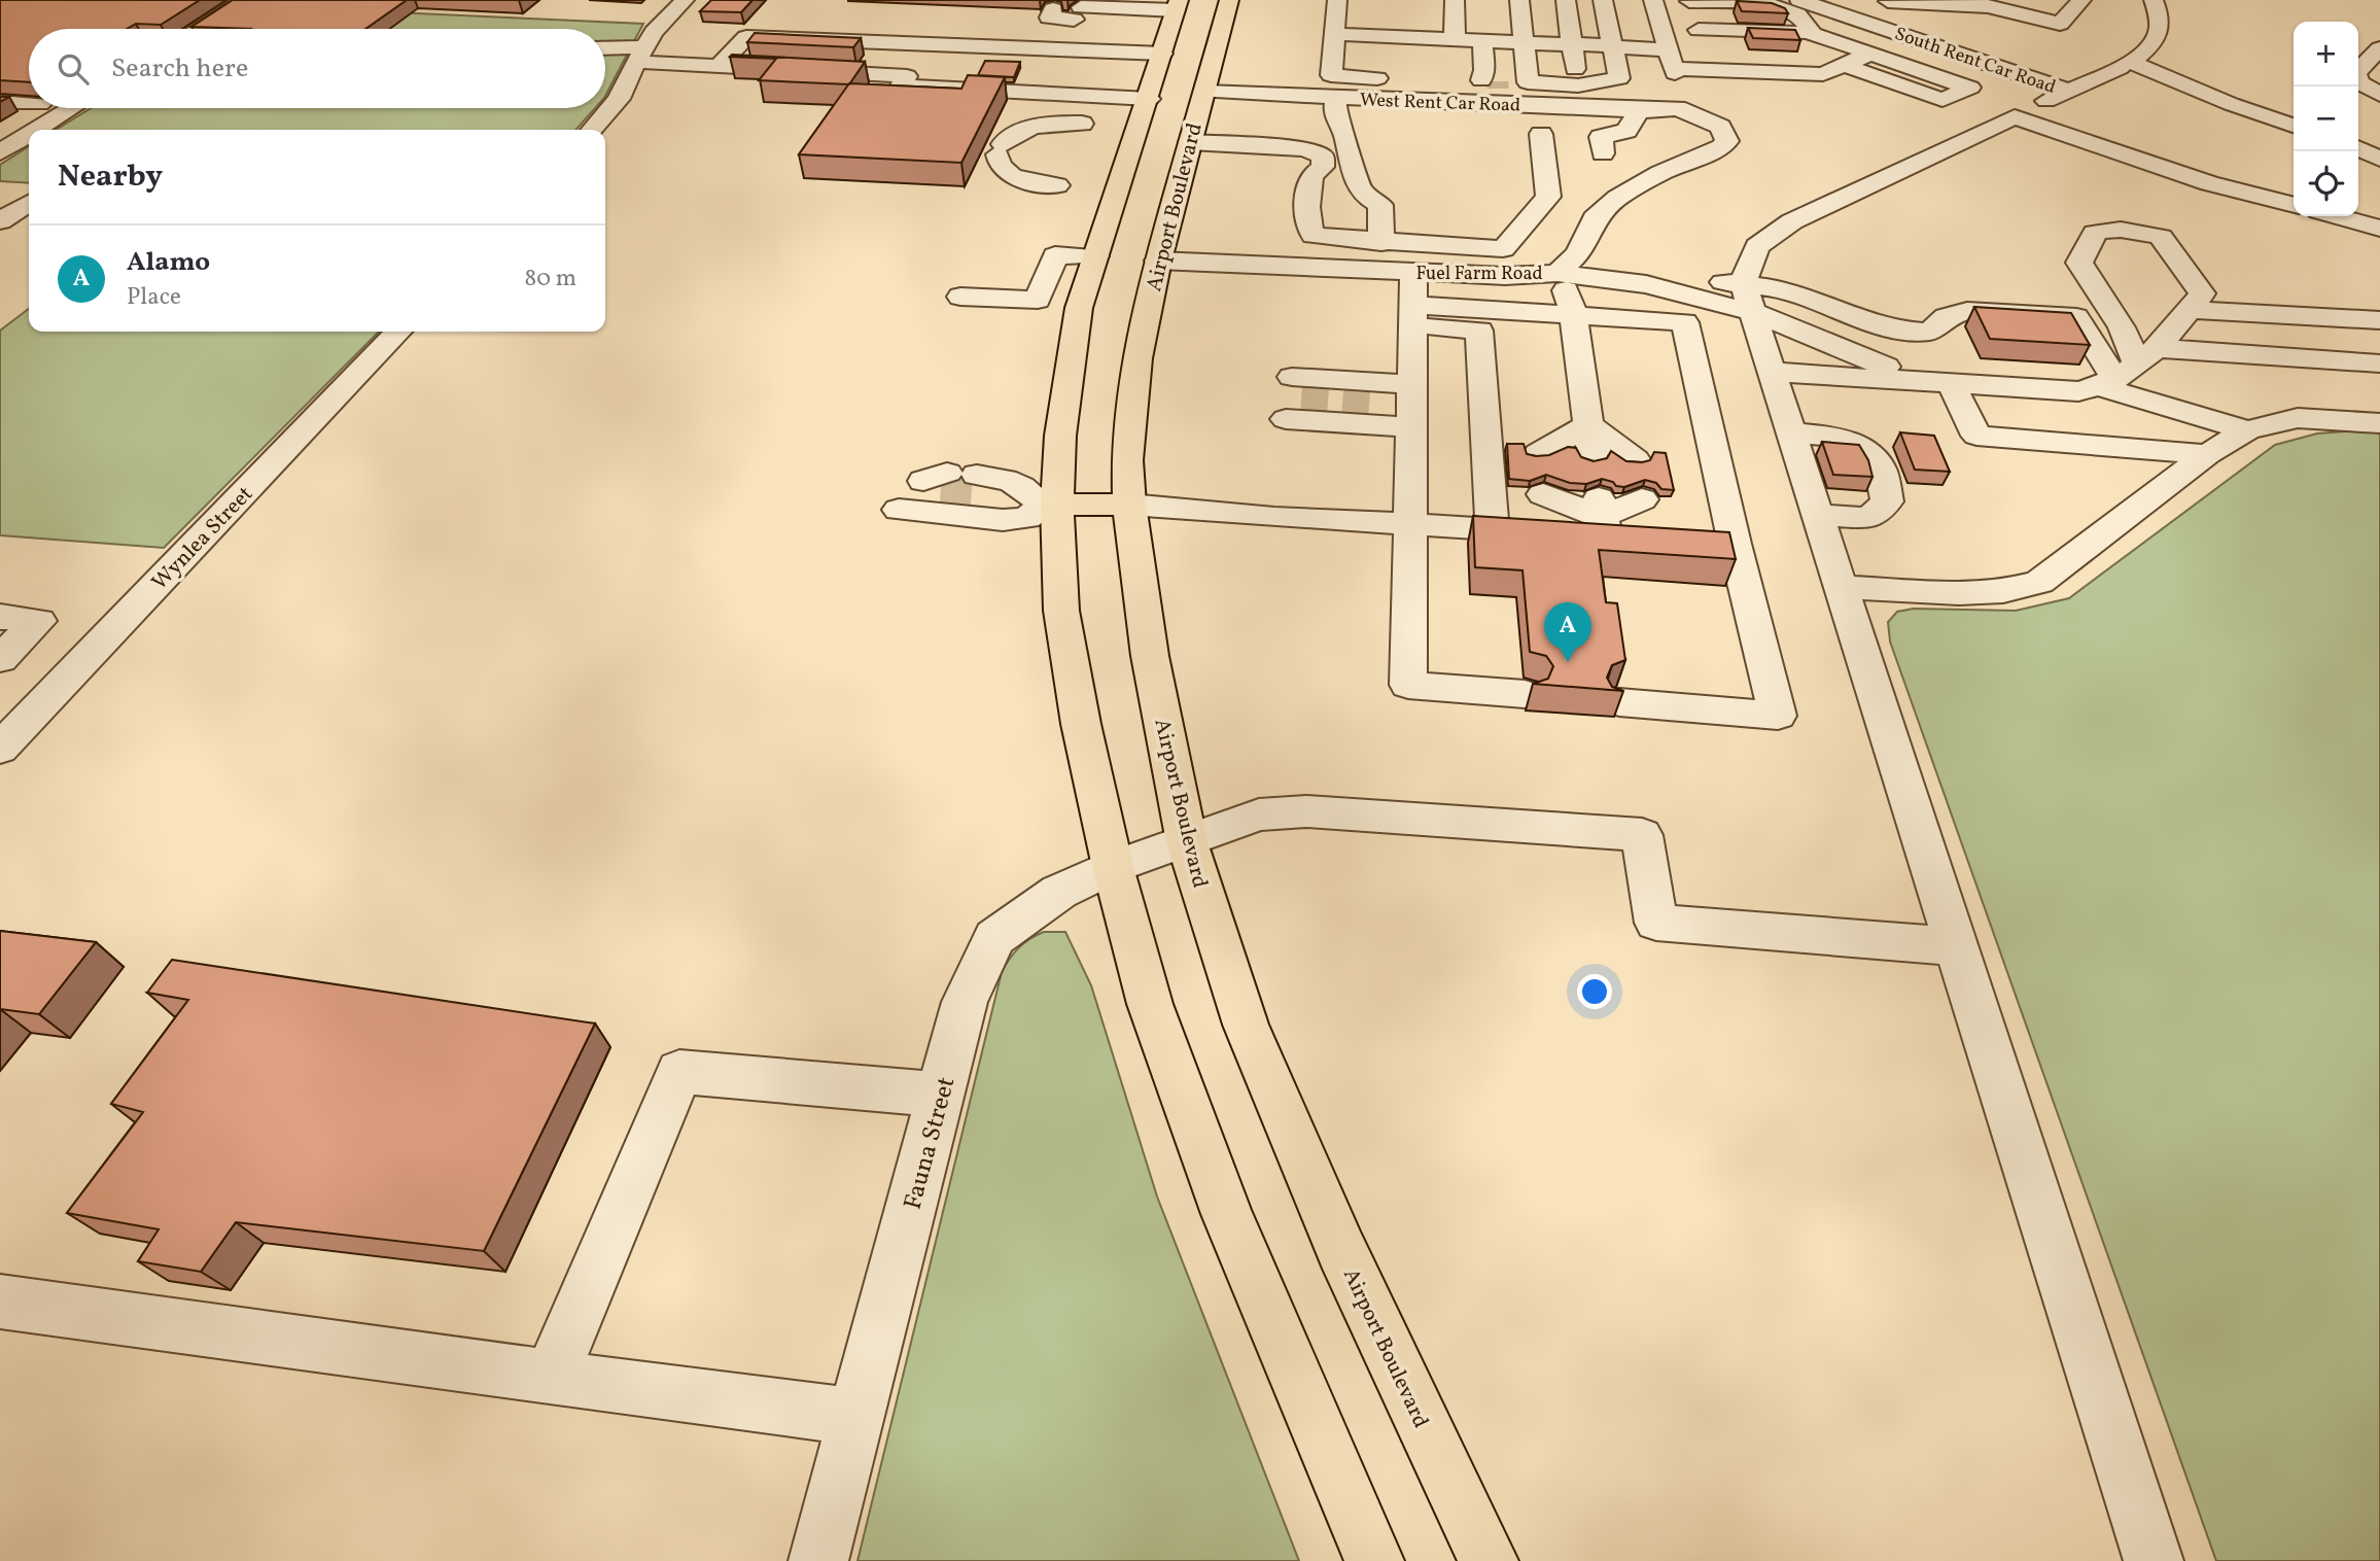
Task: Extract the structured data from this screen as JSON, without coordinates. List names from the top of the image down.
{
  "streets": {
    "main road": ["Airport Boulevard"],
    "street": [
      "South Rent Car Road",
      "West Rent Car Road",
      "Fuel Farm Road",
      "Wynlea Street",
      "Fauna Street"
    ]
  },
  "crossings": [
    ["West Rent Car Road", "Airport Boulevard"],
    ["West Rent Car Road", "Fuel Farm Road"],
    ["Airport Boulevard", "Fuel Farm Road"],
    ["Airport Boulevard", "Fauna Street"]
  ],
  "page": {
    "map_buttons": ["+", "−"],
    "search": "Search here",
    "heading": "Nearby",
    "list": [
      {
        "mark": "A",
        "name": "Alamo",
        "note": "Place",
        "value": "80 m"
      }
    ],
    "pins": "A"
  }
}
